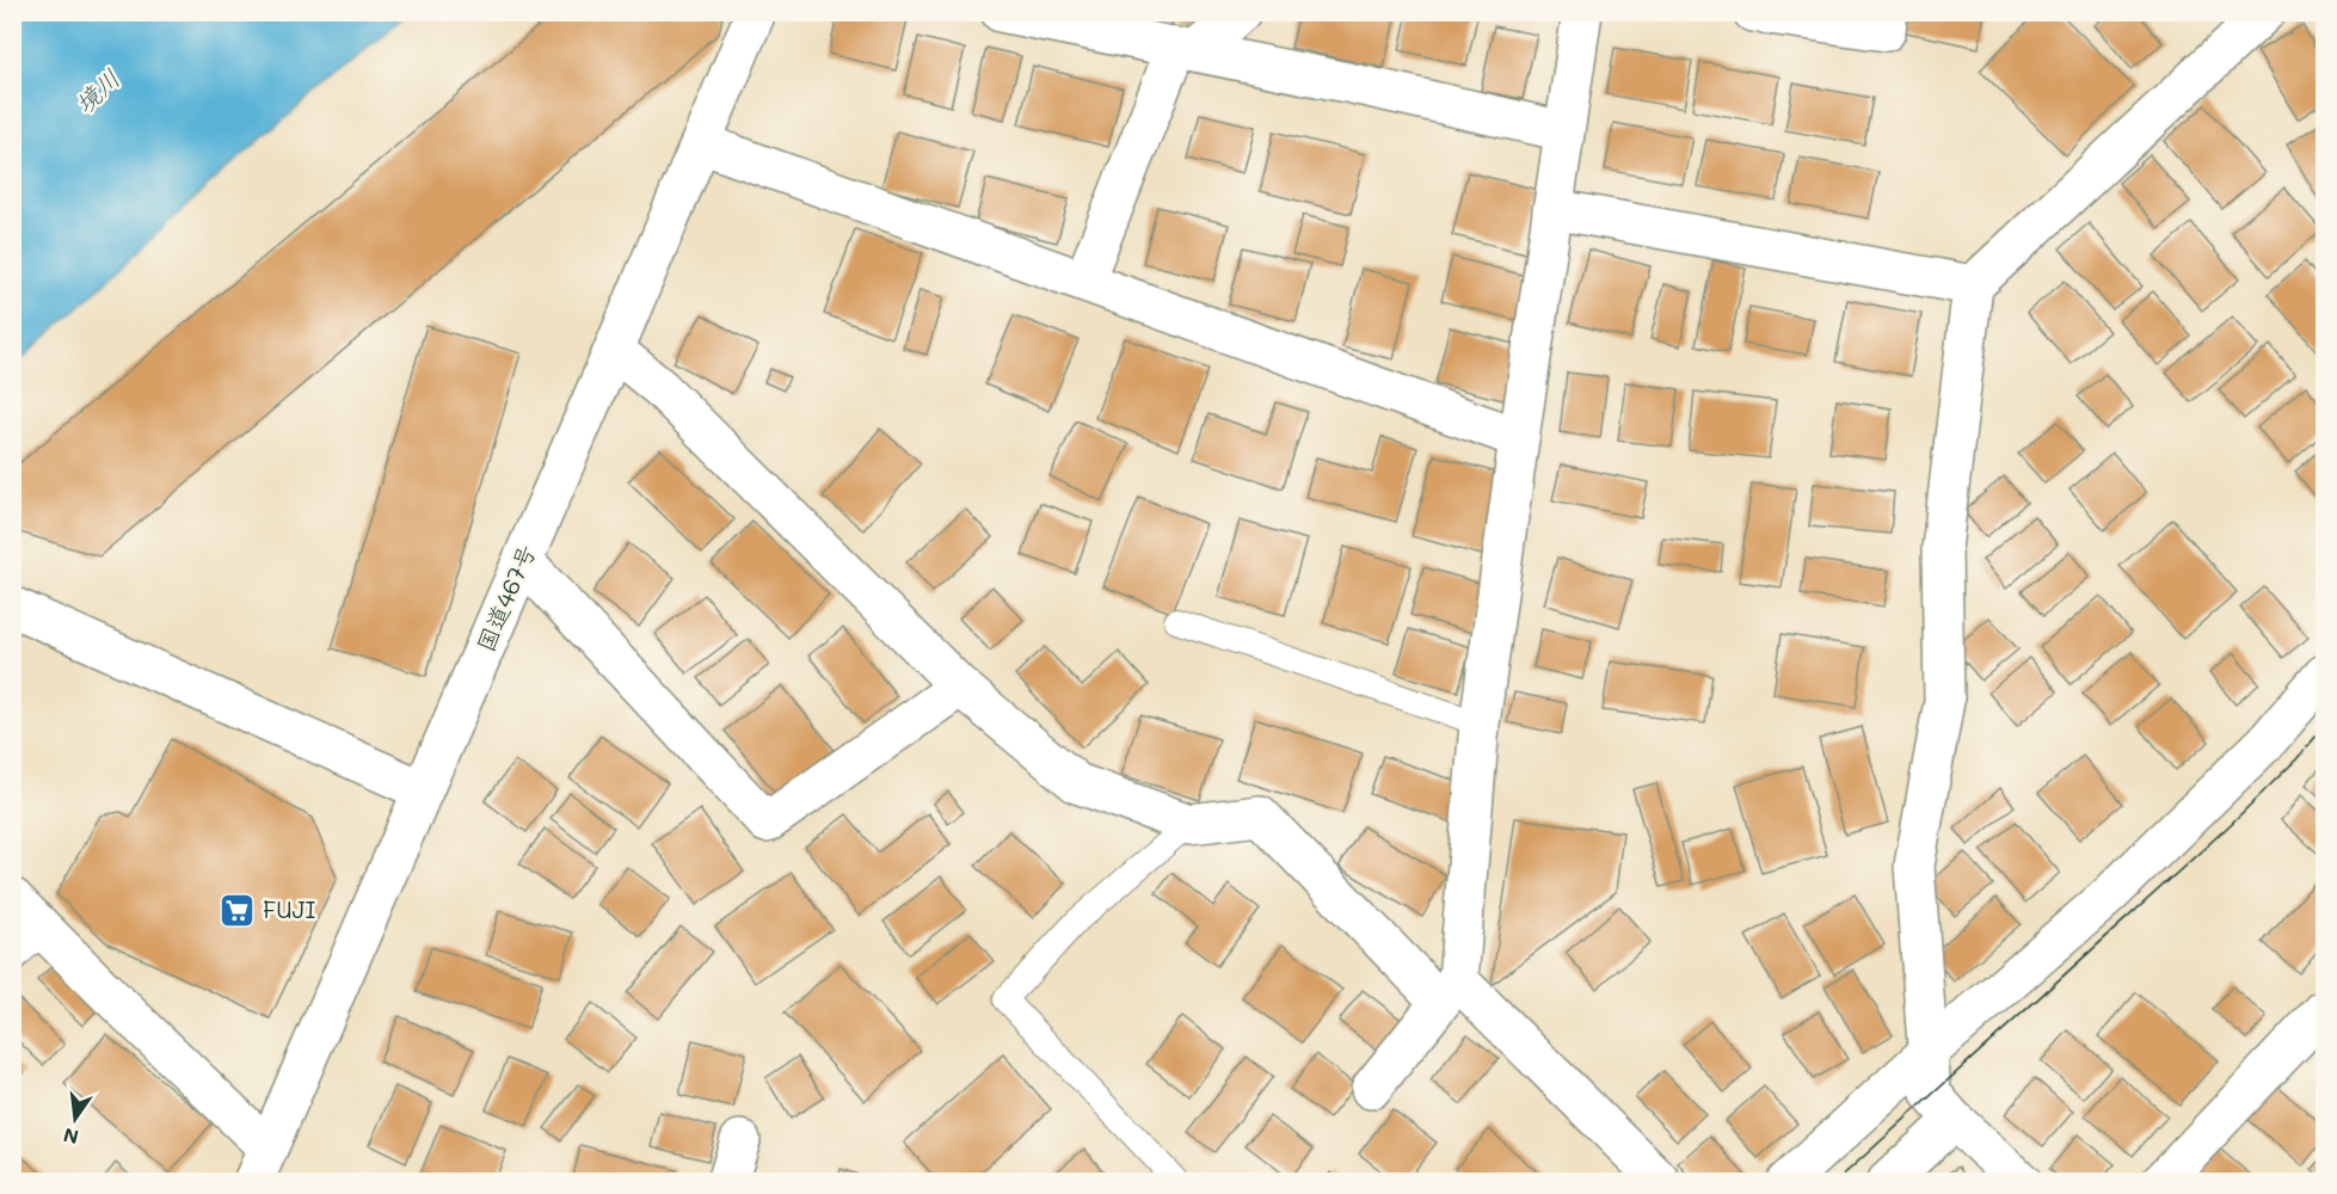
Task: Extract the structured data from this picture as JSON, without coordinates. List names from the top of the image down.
{
  "streets": {
    "main road": ["国道467号"]
  },
  "water": ["境川"],
  "places": {
    "supermarket": ["FUJI"]
  },
  "north": "bottom"
}
